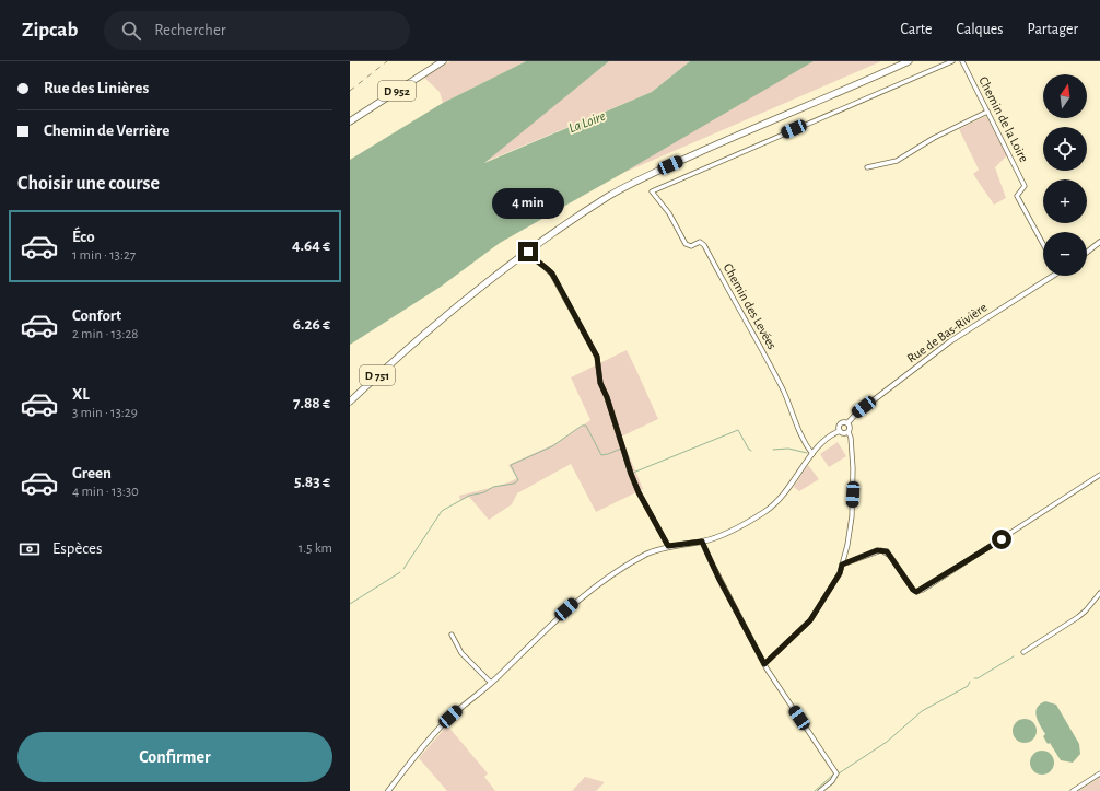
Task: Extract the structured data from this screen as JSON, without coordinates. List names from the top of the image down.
{
  "streets": {
    "main road": ["D 952", "D 751"],
    "street": ["Chemin de la Loire", "Chemin des Levées", "Rue de Bas-Rivière"]
  },
  "water": ["La Loire"],
  "north": "top",
  "page": {
    "header": "Zipcab",
    "search": "Rechercher",
    "nav": ["Carte", "Calques", "Partager"],
    "banner": ["Rue des Linières", "Chemin de Verrière"],
    "map_buttons": ["+", "−"],
    "heading": "Choisir une course",
    "bubble": "4 min",
    "list": [
      {
        "name": "Éco",
        "note": "1 min · 13:27",
        "value": "4.64 €"
      },
      {
        "name": "Confort",
        "note": "2 min · 13:28",
        "value": "6.26 €"
      },
      {
        "name": "XL",
        "note": "3 min · 13:29",
        "value": "7.88 €"
      },
      {
        "name": "Green",
        "note": "4 min · 13:30",
        "value": "5.83 €"
      }
    ],
    "pay": ["Espèces", "1.5 km"],
    "buttons": "Confirmer"
  }
}
